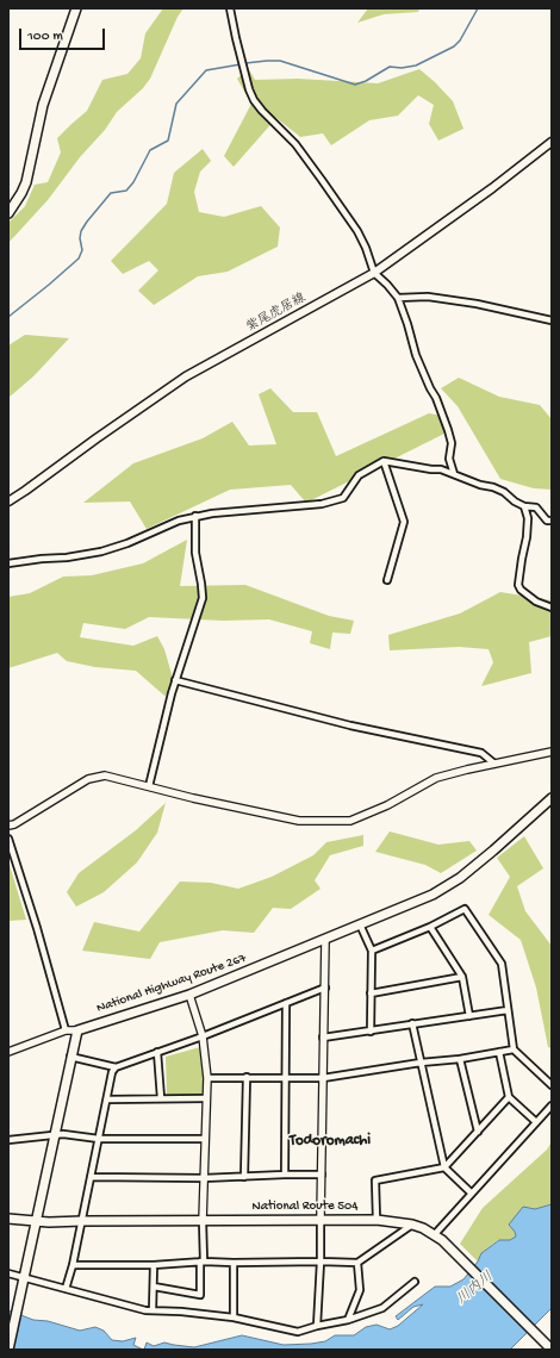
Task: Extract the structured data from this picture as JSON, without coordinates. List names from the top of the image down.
{
  "streets": {
    "highway": ["National Highway Route 267", "National Route 504"],
    "main road": ["紫尾虎居線"]
  },
  "districts": ["Todoromachi"],
  "water": ["川内川"],
  "scale_bar": "100 m"
}
